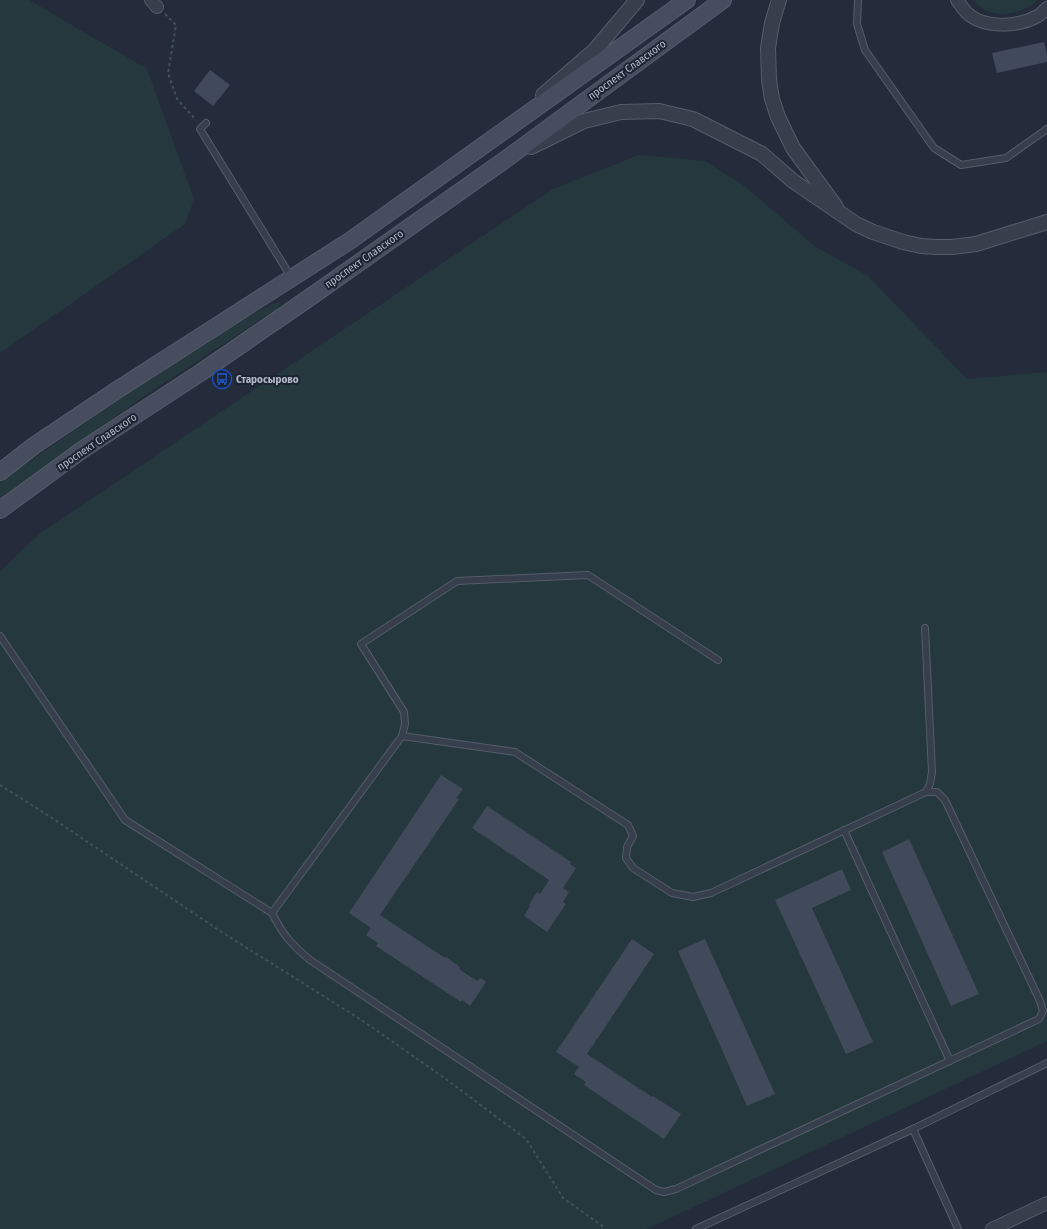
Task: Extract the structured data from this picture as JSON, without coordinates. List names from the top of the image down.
{
  "streets": {
    "main road": ["проспект Славского"]
  },
  "places": {
    "bus stop": ["Старосырово"]
  }
}
